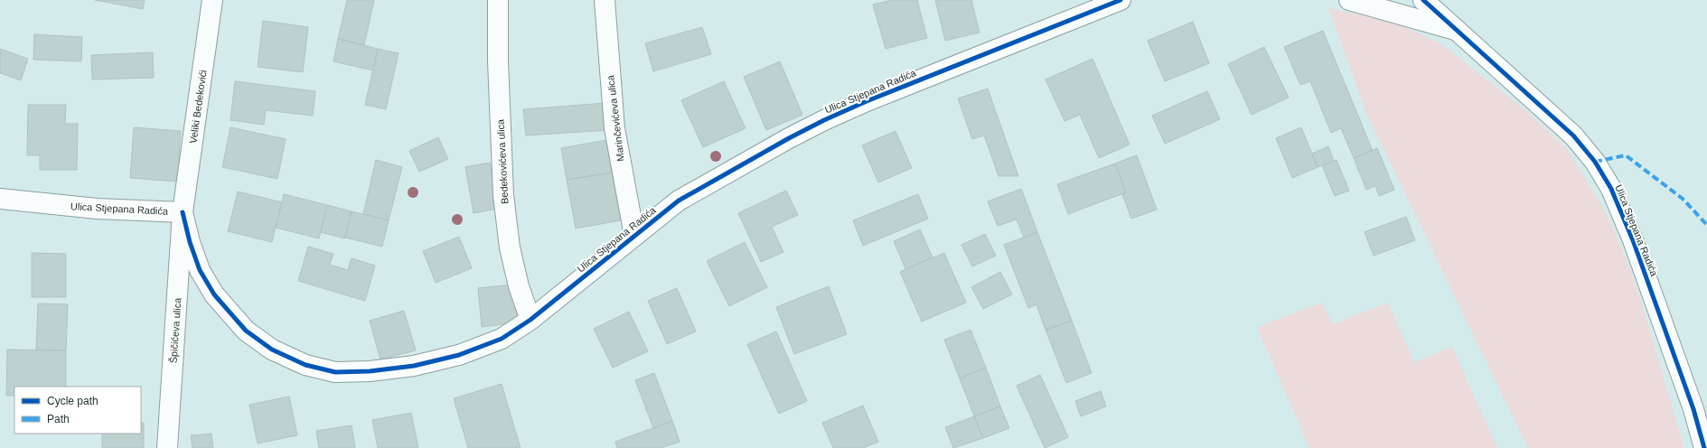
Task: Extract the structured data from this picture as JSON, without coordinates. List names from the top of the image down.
{
  "streets": {
    "street": [
      "Ulica Stjepana Radića",
      "Veliki Bedekovići",
      "Marinčevićeva ulica",
      "Bedekovićeva ulica",
      "Špičićeva ulica"
    ]
  },
  "crossings": [
    ["Ulica Stjepana Radića", "Veliki Bedekovići"],
    ["Ulica Stjepana Radića", "Marinčevićeva ulica"],
    ["Ulica Stjepana Radića", "Bedekovićeva ulica"],
    ["Ulica Stjepana Radića", "Špičićeva ulica"],
    ["Veliki Bedekovići", "Špičićeva ulica"]
  ],
  "legend": ["Cycle path", "Path"]
}
